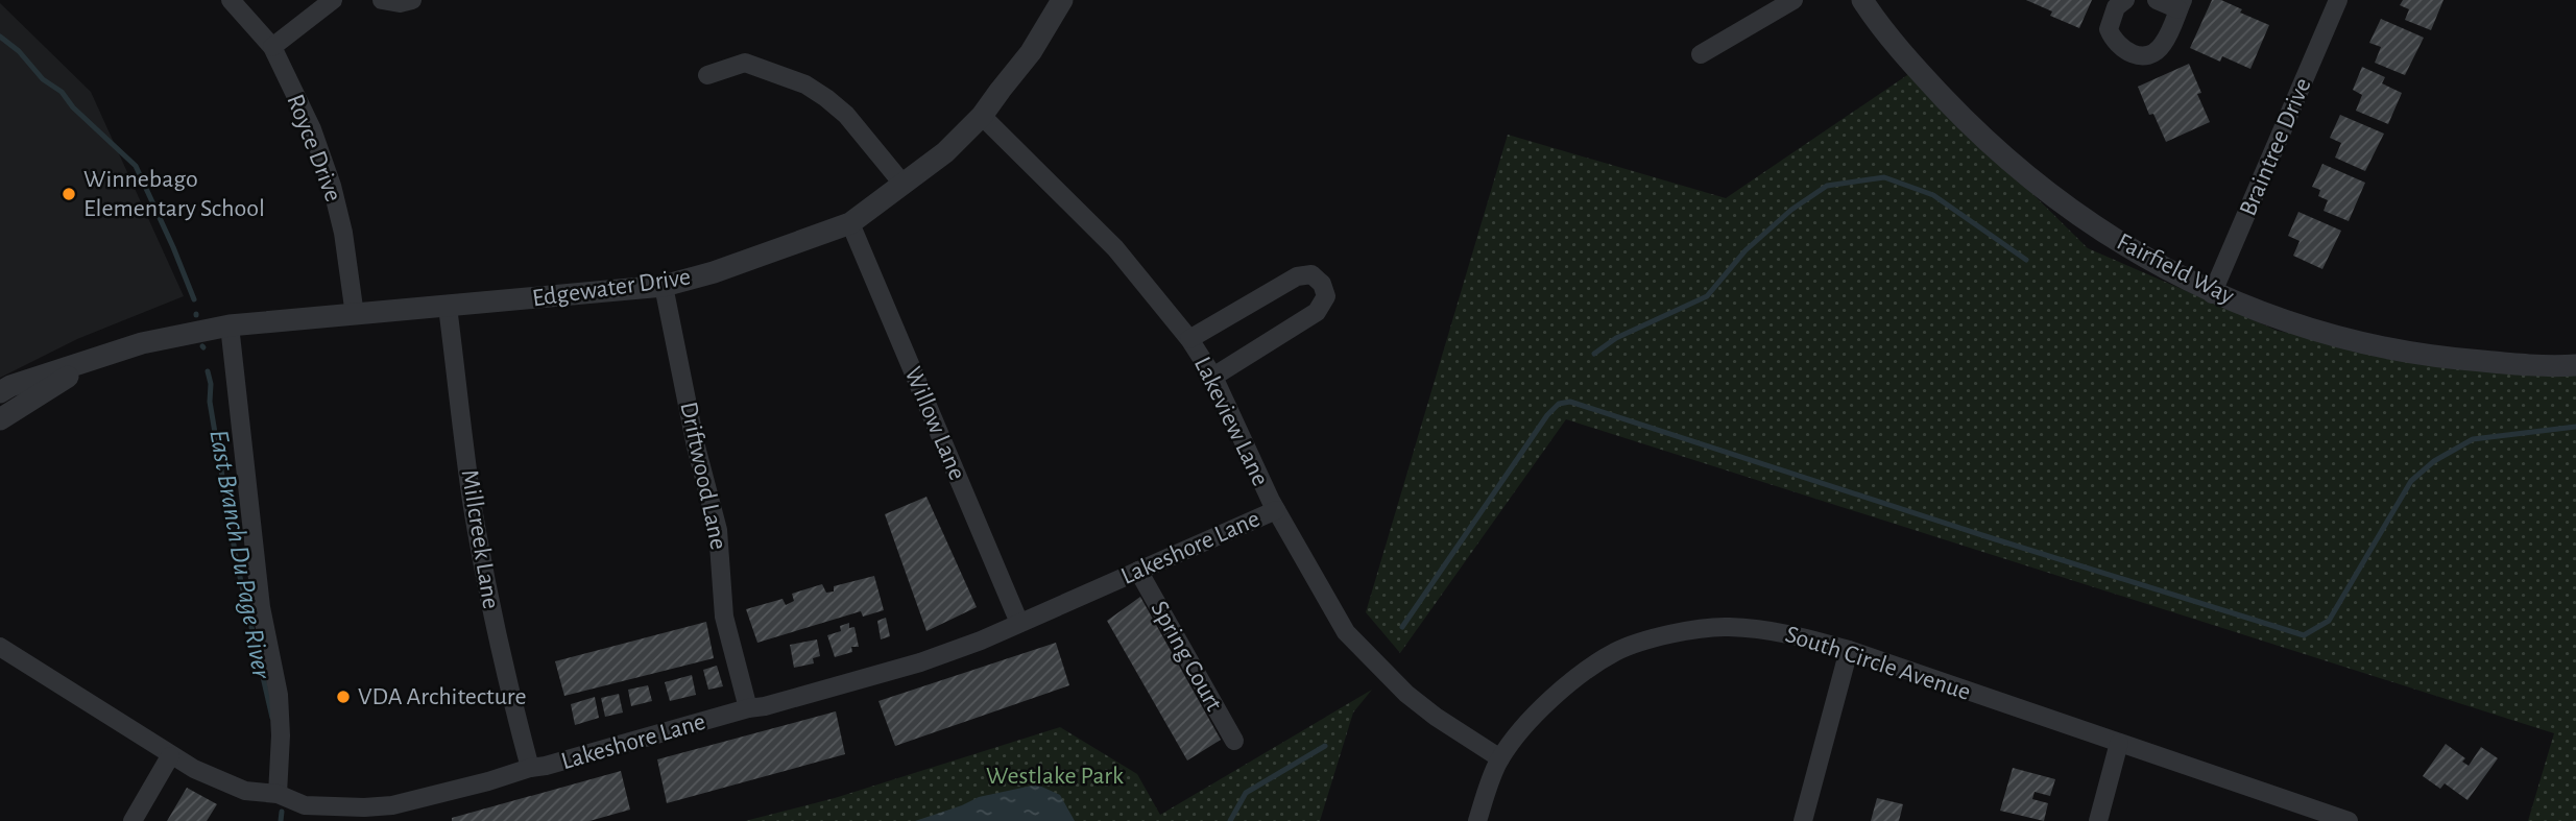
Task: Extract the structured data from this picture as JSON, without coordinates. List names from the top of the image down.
{
  "streets": {
    "street": [
      "Braintree Drive",
      "Royce Drive",
      "Fairfield Way",
      "Edgewater Drive",
      "Lakeview Lane",
      "Willow Lane",
      "Driftwood Lane",
      "Millcreek Lane",
      "Lakeshore Lane",
      "Spring Court",
      "South Circle Avenue"
    ]
  },
  "crossings": [
    ["Braintree Drive", "Fairfield Way"],
    ["Royce Drive", "Edgewater Drive"],
    ["Edgewater Drive", "Lakeview Lane"],
    ["Edgewater Drive", "Willow Lane"],
    ["Edgewater Drive", "Driftwood Lane"],
    ["Edgewater Drive", "Millcreek Lane"],
    ["Lakeview Lane", "Lakeshore Lane"],
    ["Lakeview Lane", "South Circle Avenue"],
    ["Willow Lane", "Lakeshore Lane"],
    ["Driftwood Lane", "Lakeshore Lane"],
    ["Millcreek Lane", "Lakeshore Lane"],
    ["Lakeshore Lane", "Spring Court"]
  ],
  "water": ["East Branch Du Page River"],
  "parks": ["Westlake Park"],
  "places": ["Winnebago Elementary School", "VDA Architecture"]
}
